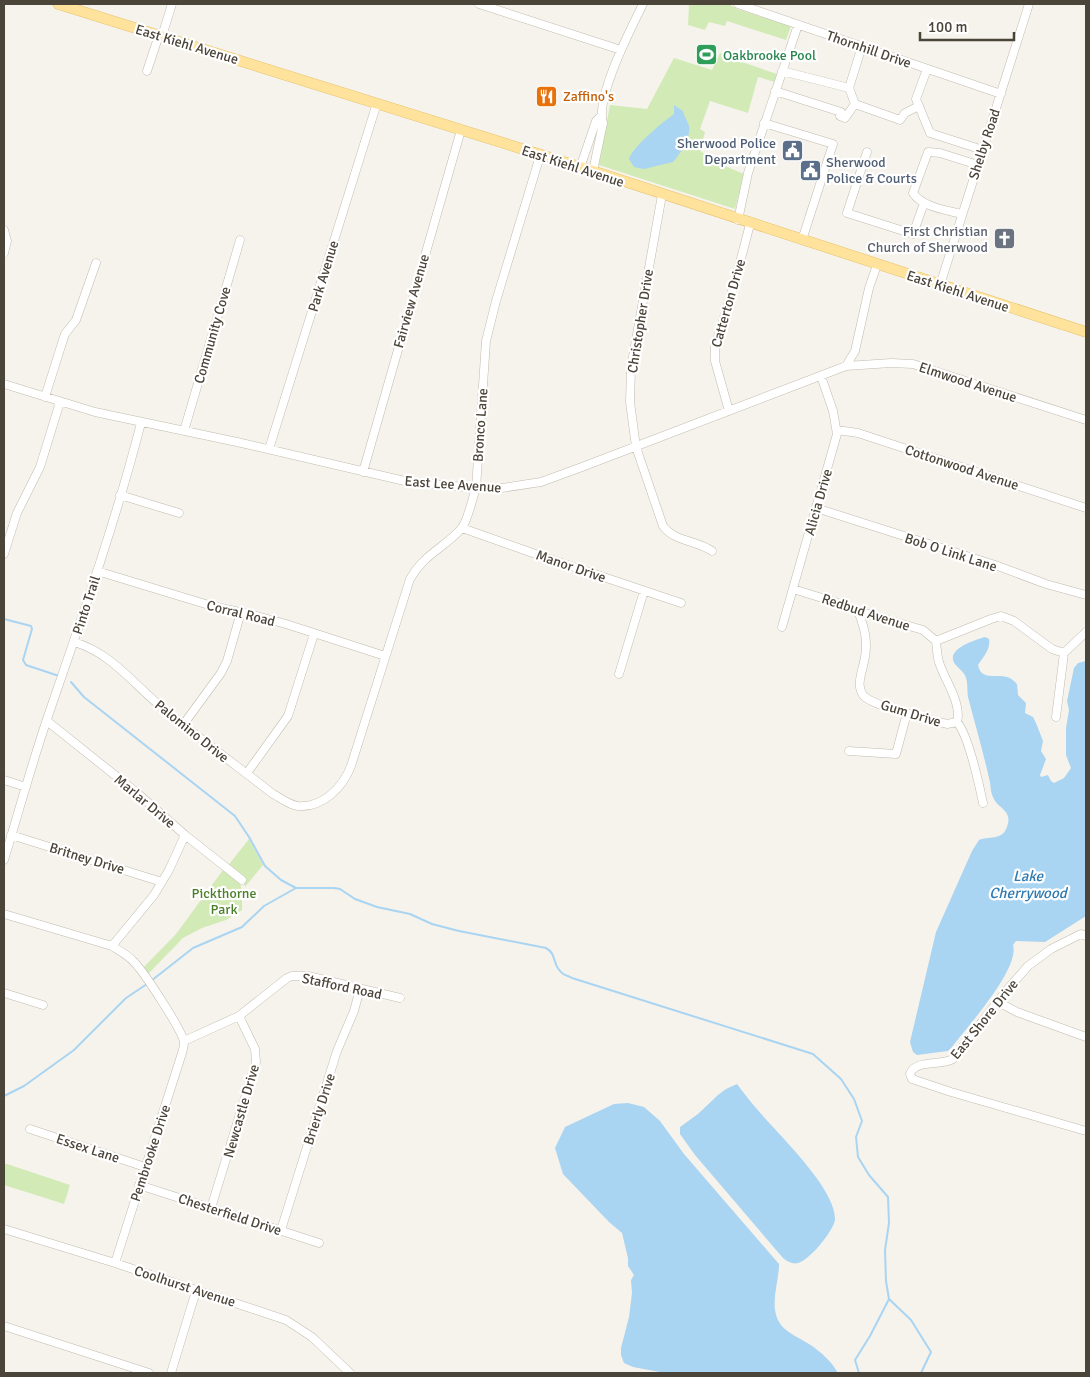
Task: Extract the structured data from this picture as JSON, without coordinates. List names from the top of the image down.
{
  "streets": {
    "main road": ["East Kiehl Avenue"],
    "street": [
      "Thornhill Drive",
      "Shelby Road",
      "Park Avenue",
      "Fairview Avenue",
      "Catterton Drive",
      "Christopher Drive",
      "Community Cove",
      "Elmwood Avenue",
      "Bronco Lane",
      "Cottonwood Avenue",
      "East Lee Avenue",
      "Alicia Drive",
      "Bob O Link Lane",
      "Manor Drive",
      "Pinto Trail",
      "Redbud Avenue",
      "Corral Road",
      "Gum Drive",
      "Palomino Drive",
      "Marlar Drive",
      "Britney Drive",
      "Stafford Road",
      "East Shore Drive",
      "Brierly Drive",
      "Newcastle Drive",
      "Essex Lane",
      "Pembrooke Drive",
      "Chesterfield Drive",
      "Coolhurst Avenue"
    ]
  },
  "crossings": [
    ["East Kiehl Avenue", "Shelby Road"],
    ["East Kiehl Avenue", "Park Avenue"],
    ["East Kiehl Avenue", "Fairview Avenue"],
    ["East Kiehl Avenue", "Catterton Drive"],
    ["East Kiehl Avenue", "Christopher Drive"],
    ["East Kiehl Avenue", "Bronco Lane"],
    ["Thornhill Drive", "Shelby Road"],
    ["Park Avenue", "East Lee Avenue"],
    ["Fairview Avenue", "East Lee Avenue"],
    ["Catterton Drive", "East Lee Avenue"],
    ["Christopher Drive", "East Lee Avenue"],
    ["Community Cove", "East Lee Avenue"],
    ["Elmwood Avenue", "East Lee Avenue"],
    ["Bronco Lane", "East Lee Avenue"],
    ["Bronco Lane", "Manor Drive"],
    ["Cottonwood Avenue", "Alicia Drive"],
    ["East Lee Avenue", "Alicia Drive"],
    ["East Lee Avenue", "Pinto Trail"],
    ["Alicia Drive", "Bob O Link Lane"],
    ["Alicia Drive", "Redbud Avenue"],
    ["Pinto Trail", "Corral Road"],
    ["Pinto Trail", "Palomino Drive"],
    ["Pinto Trail", "Marlar Drive"],
    ["Pinto Trail", "Britney Drive"],
    ["Redbud Avenue", "Gum Drive"],
    ["Corral Road", "Palomino Drive"],
    ["Stafford Road", "Brierly Drive"],
    ["Stafford Road", "Newcastle Drive"],
    ["Stafford Road", "Pembrooke Drive"],
    ["Brierly Drive", "Chesterfield Drive"],
    ["Newcastle Drive", "Chesterfield Drive"],
    ["Essex Lane", "Pembrooke Drive"],
    ["Pembrooke Drive", "Chesterfield Drive"],
    ["Pembrooke Drive", "Coolhurst Avenue"]
  ],
  "water": ["Lake Cherrywood"],
  "parks": ["Pickthorne Park"],
  "places": {
    "sports": ["Oakbrooke Pool"],
    "restaurant": ["Zaffino's"],
    "public building": ["Sherwood Police Department", "Sherwood Police & Courts"],
    "church": ["First Christian Church of Sherwood"]
  },
  "scale_bar": "100 m"
}
